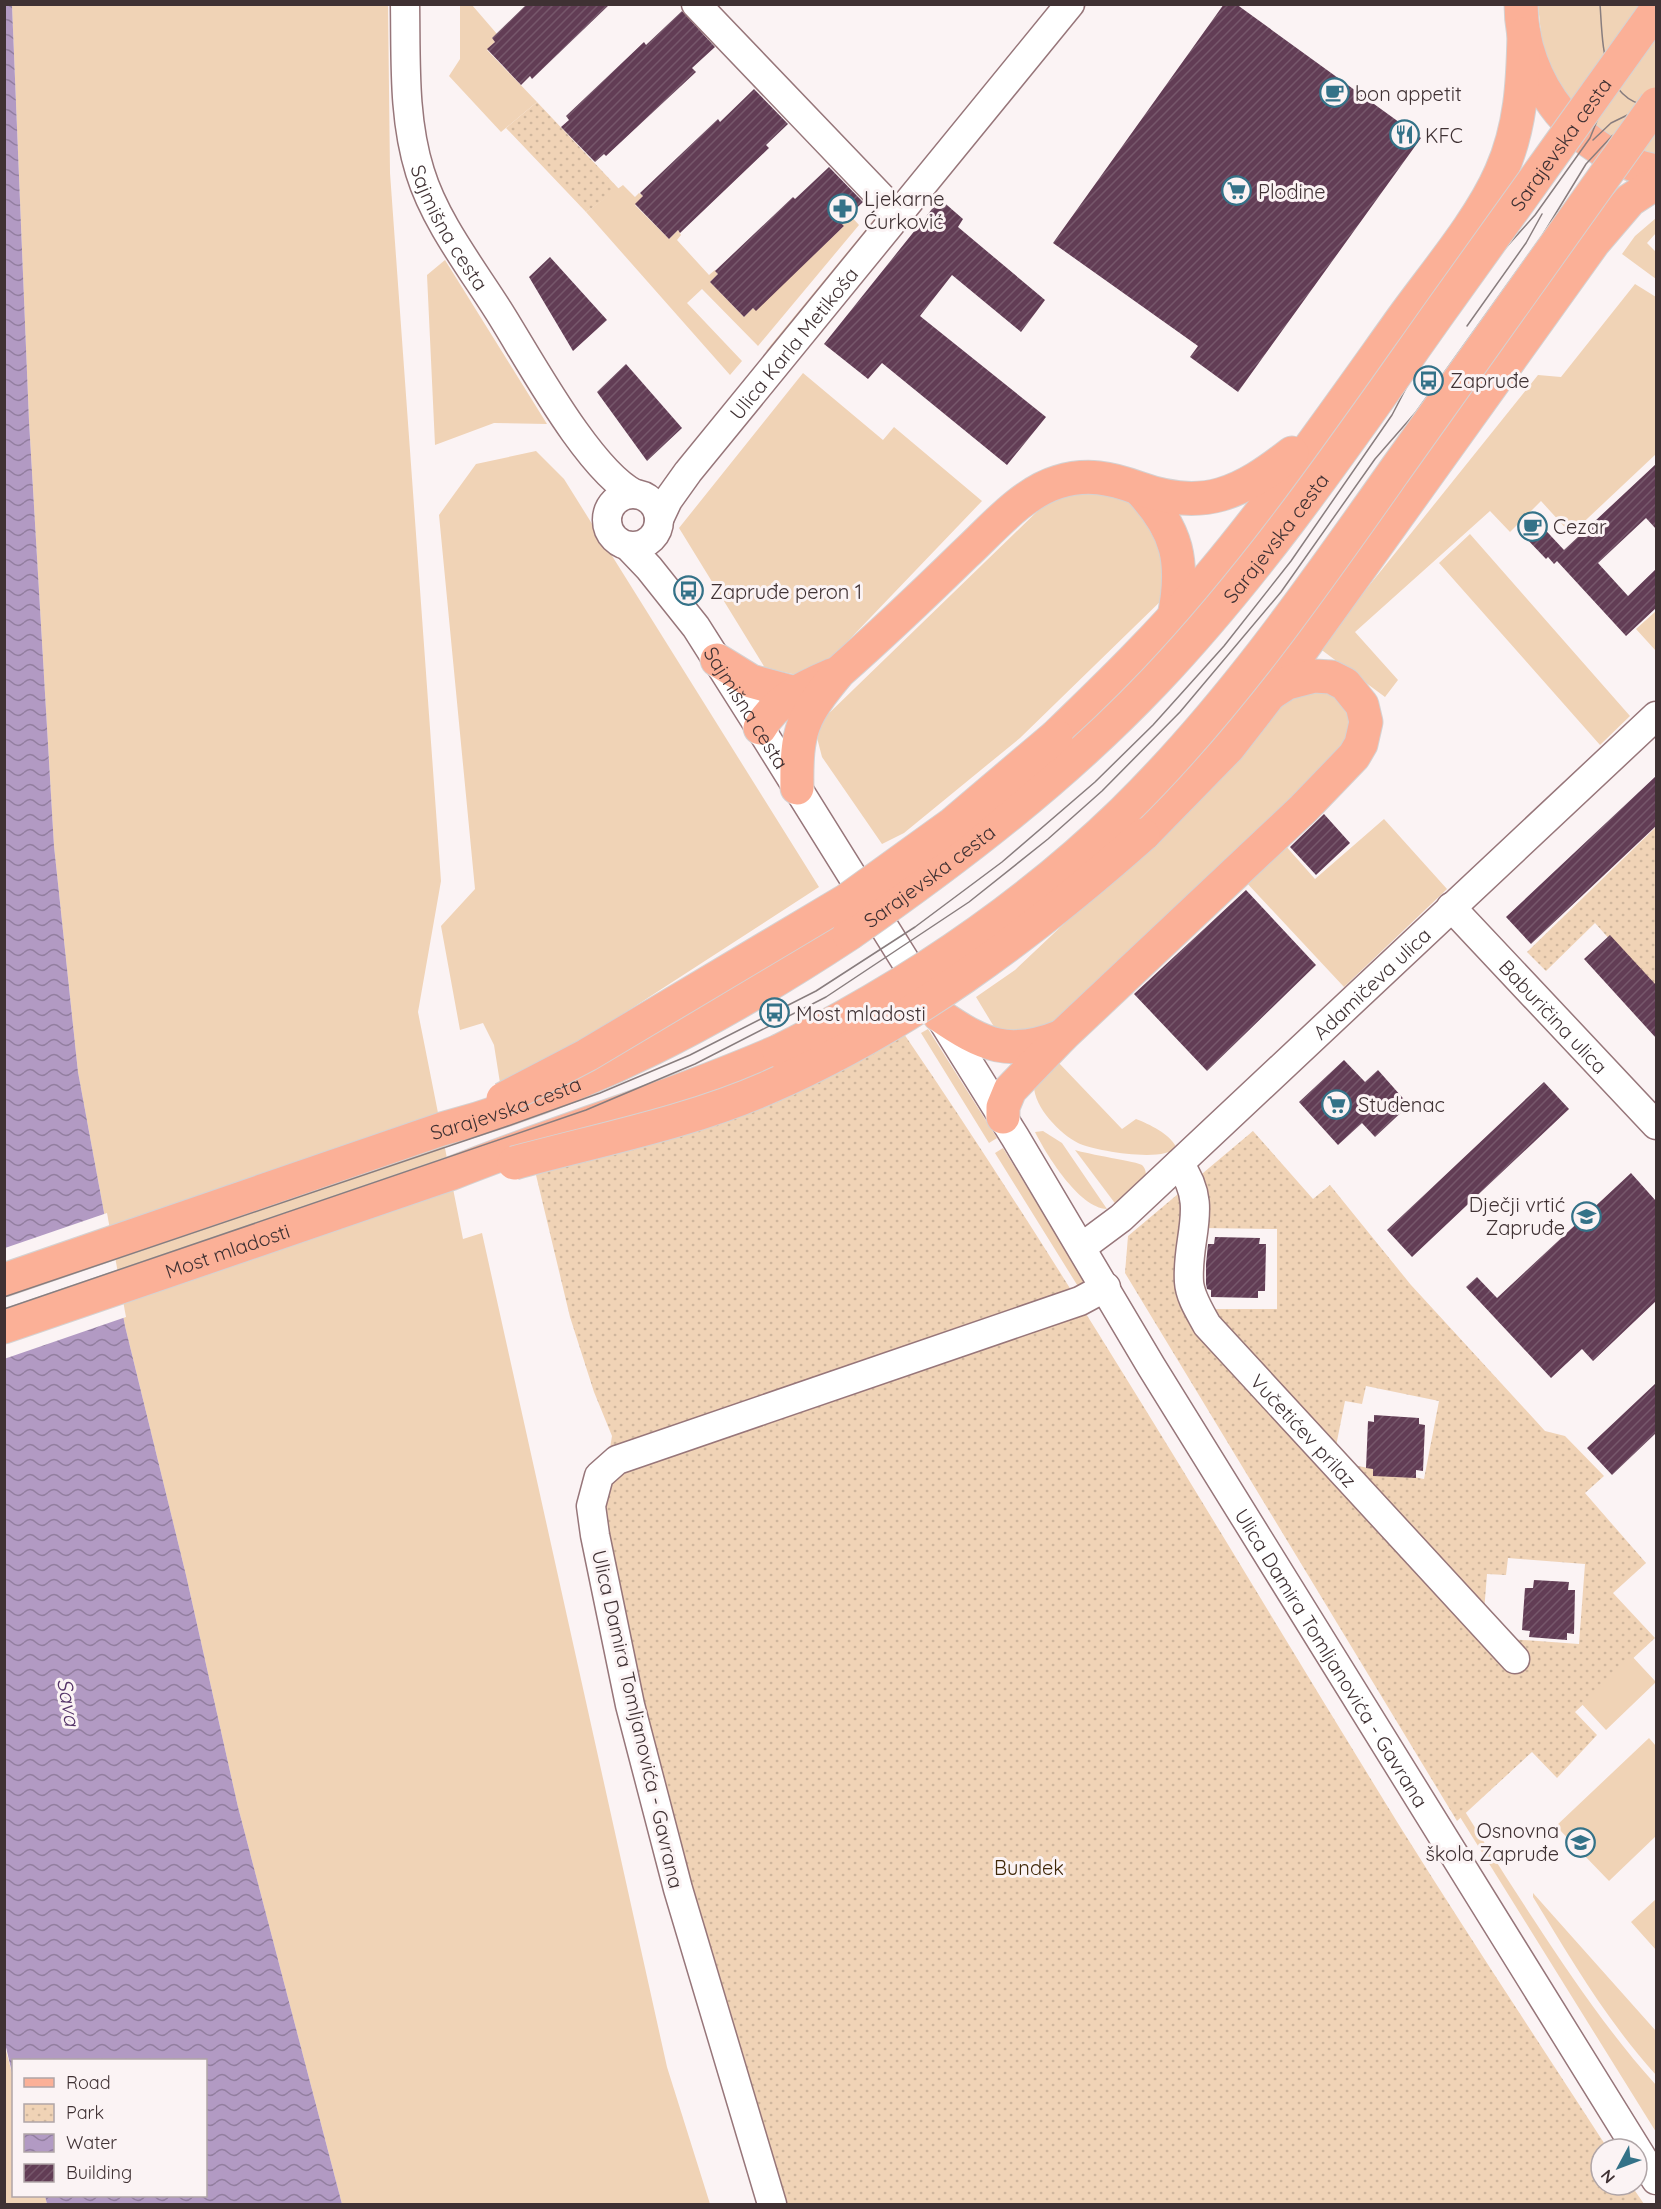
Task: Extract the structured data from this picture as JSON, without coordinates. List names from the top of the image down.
{
  "streets": {
    "main road": ["Sarajevska cesta", "Most mladosti"],
    "street": [
      "Sajmišna cesta",
      "Ulica Karla Metikoša",
      "Adamičeva ulica",
      "Baburičina ulica",
      "Vučetićev prilaz",
      "Ulica Damira Tomljanovića - Gavrana"
    ]
  },
  "crossings": [
    ["Sajmišna cesta", "Ulica Karla Metikoša"],
    ["Sajmišna cesta", "Ulica Damira Tomljanovića - Gavrana"],
    ["Adamičeva ulica", "Baburičina ulica"],
    ["Adamičeva ulica", "Vučetićev prilaz"],
    ["Adamičeva ulica", "Ulica Damira Tomljanovića - Gavrana"]
  ],
  "water": ["Sava"],
  "parks": ["Bundek"],
  "places": {
    "cafe": ["bon appetit", "Cezar"],
    "restaurant": ["KFC"],
    "supermarket": ["Plodine", "Studenac"],
    "pharmacy": ["Ljekarne Ćurković"],
    "bus stop": ["Zapruđe", "Zapruđe peron 1", "Most mladosti"],
    "school or university": ["Dječji vrtić Zapruđe", "Osnovna škola Zapruđe"]
  },
  "legend": [
    "Road",
    "Park",
    "Water",
    "Building"
  ],
  "north": "bottom left"
}
